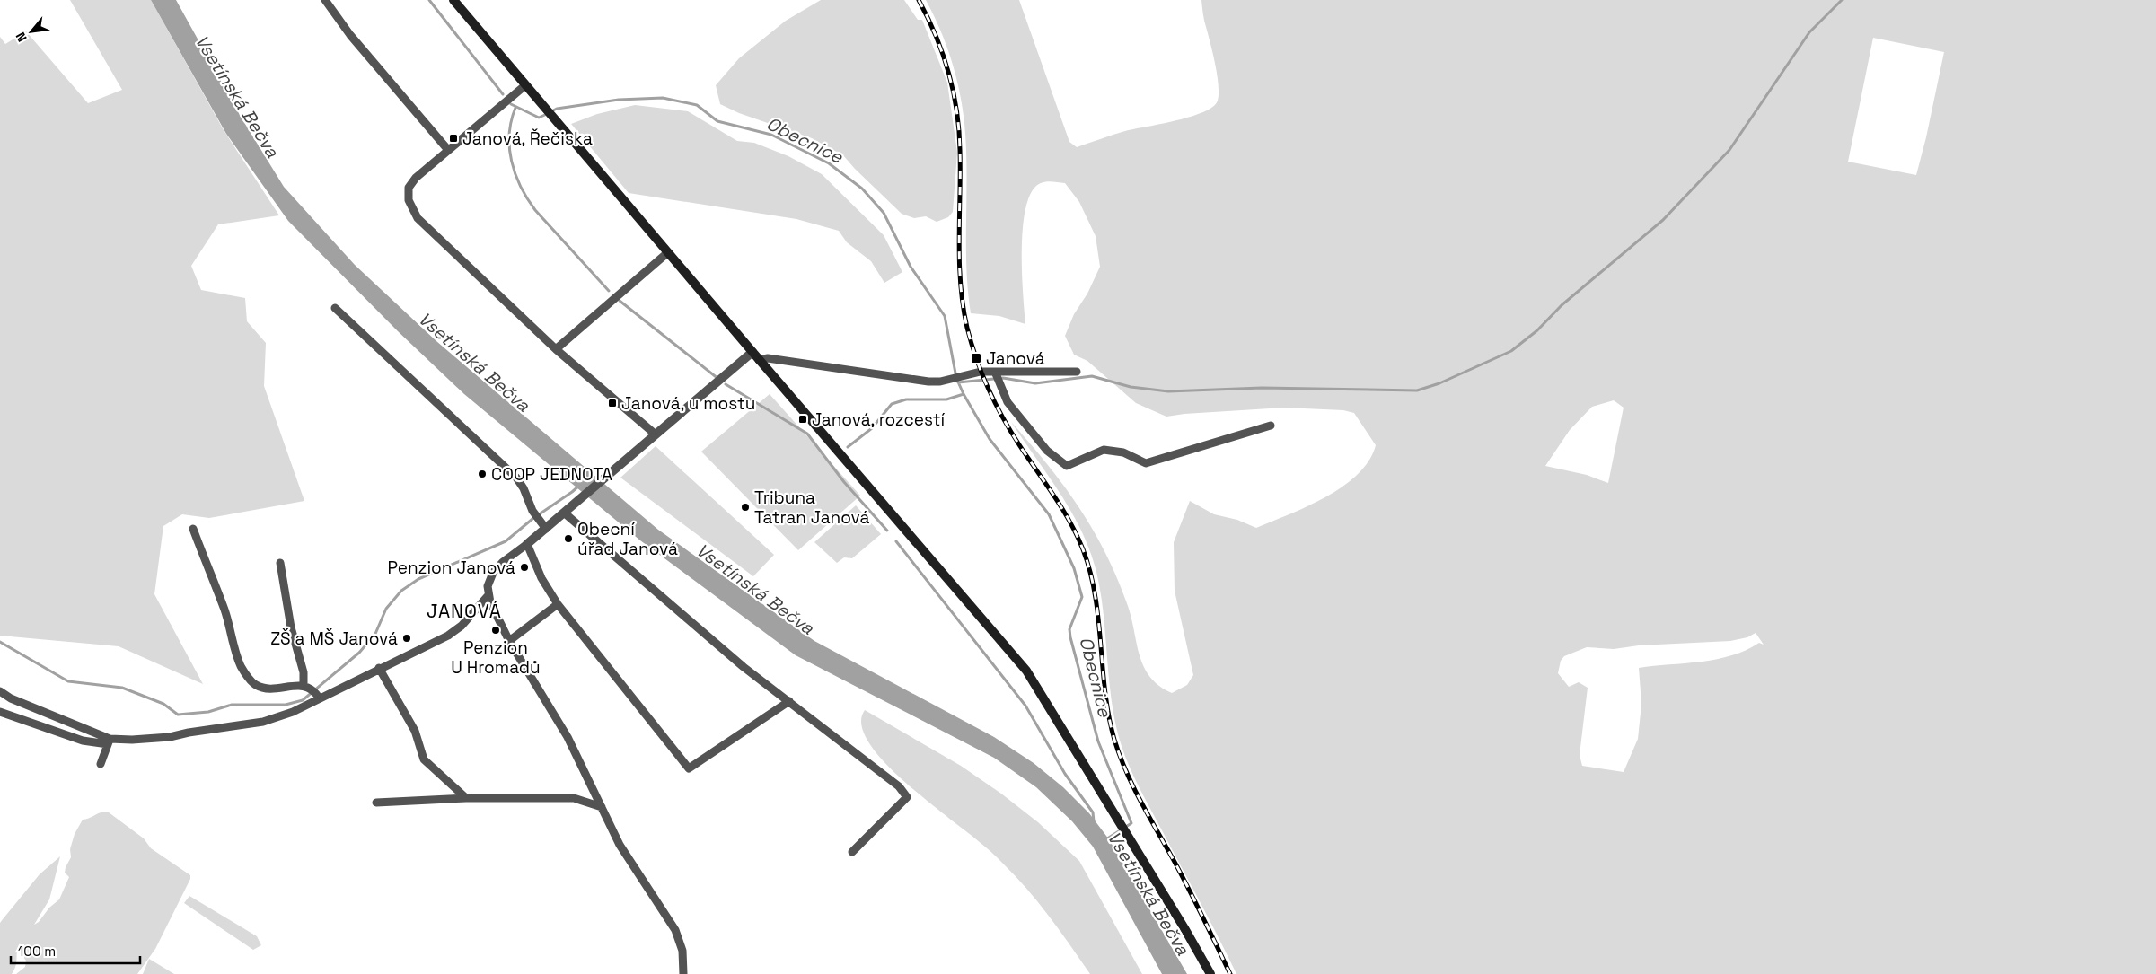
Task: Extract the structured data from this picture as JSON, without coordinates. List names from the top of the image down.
{
  "districts": ["JANOVÁ"],
  "water": ["Vsetínská Bečva", "Obecnice"],
  "places": {
    "transit": [
      "Janová, Řečiska",
      "Janová",
      "Janová, u mostu",
      "Janová, rozcestí"
    ],
    "other": [
      "COOP JEDNOTA",
      "Tribuna Tatran Janová",
      "Obecní úřad Janová",
      "Penzion Janová",
      "Penzion U Hromadů",
      "ZŠ a MŠ Janová"
    ]
  },
  "scale_bar": "100 m",
  "north": "bottom left"
}
